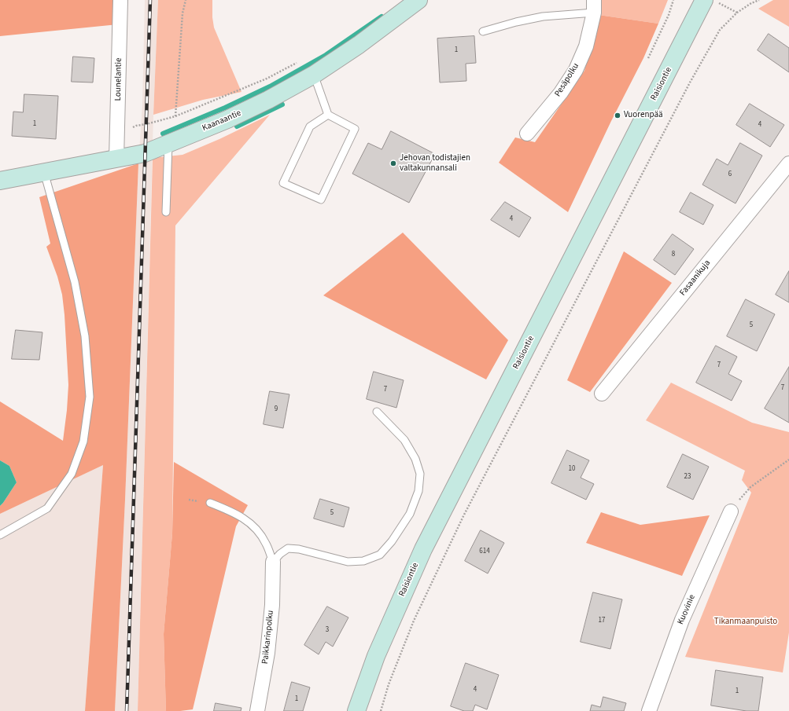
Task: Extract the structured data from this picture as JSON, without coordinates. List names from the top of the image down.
{
  "streets": {
    "main road": ["Raisiontie", "Kaanaantie"],
    "street": [
      "Lounelantie",
      "Pesäpolku",
      "Fasaanikuja",
      "Kuovinie",
      "Paikkarinpolku"
    ]
  },
  "crossings": [
    ["Lounelantie", "Kaanaantie"]
  ],
  "parks": ["Tikanmaanpuisto"],
  "places": ["Vuorenpää", "Jehovan todistajien valtakunnansali"],
  "house_numbers": [
    "1",
    "1",
    "4",
    "6",
    "4",
    "8",
    "5",
    "7",
    "7",
    "7",
    "9",
    "10",
    "23",
    "5",
    "614",
    "17",
    "3",
    "4",
    "1",
    "1"
  ]
}
